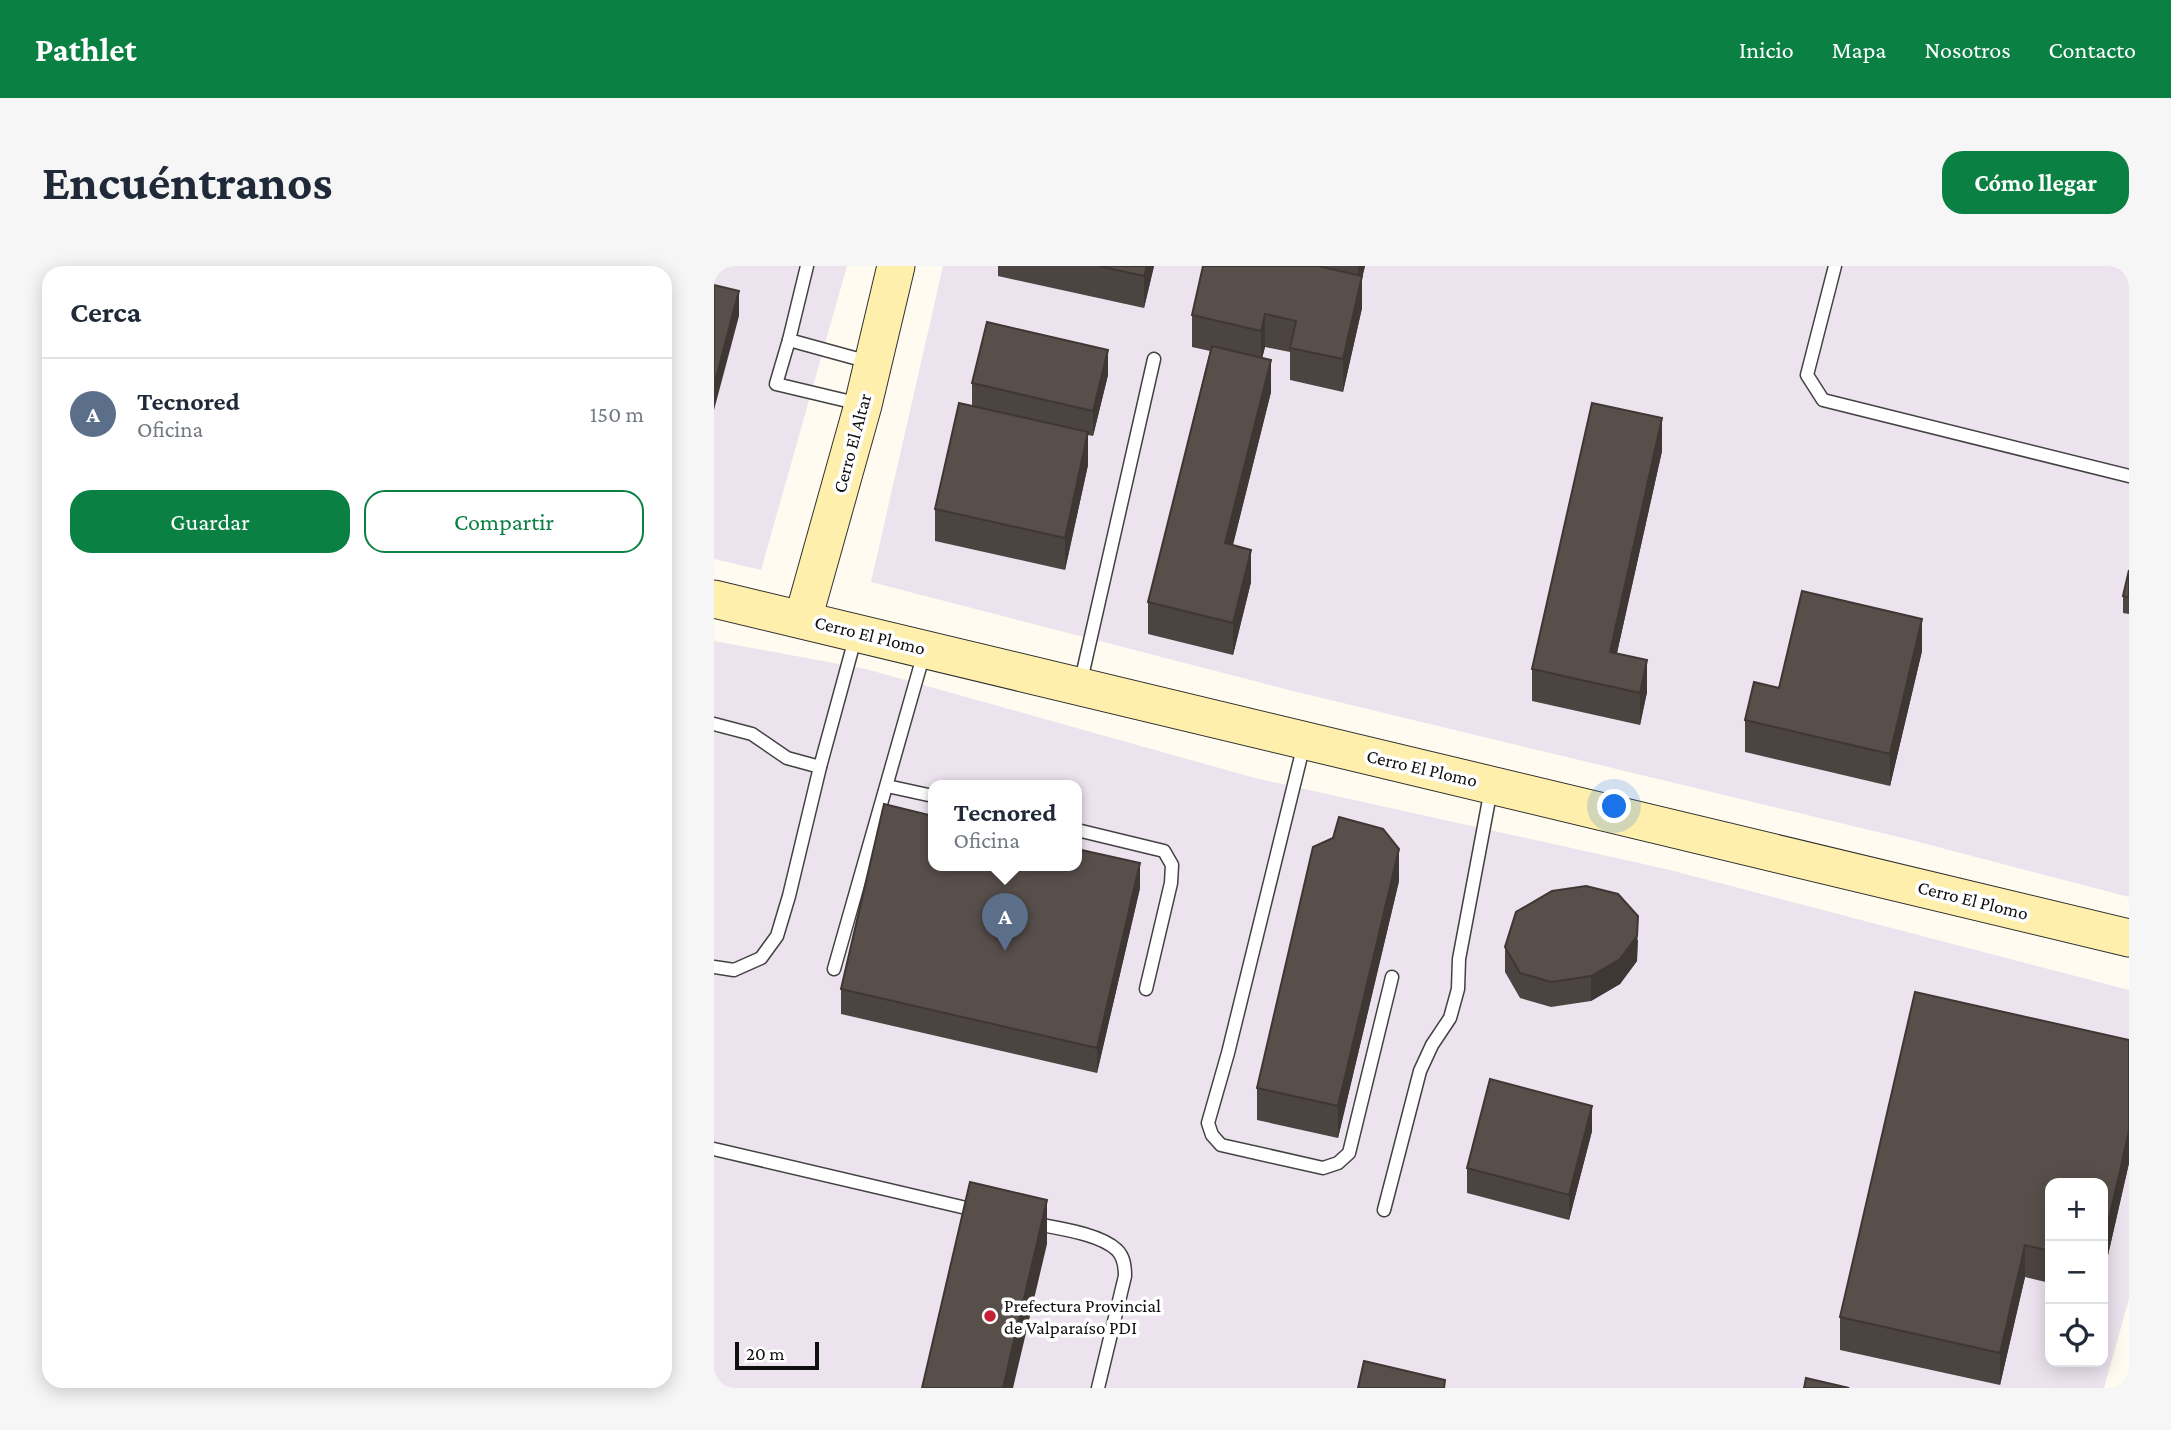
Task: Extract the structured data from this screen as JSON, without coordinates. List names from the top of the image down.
{
  "streets": {
    "street": ["Cerro El Altar", "Cerro El Plomo"]
  },
  "crossings": [
    ["Cerro El Altar", "Cerro El Plomo"]
  ],
  "places": ["Prefectura Provincial de Valparaíso PDI"],
  "scale_bar": "20 m",
  "page": {
    "header": "Pathlet",
    "nav": [
      "Inicio",
      "Mapa",
      "Nosotros",
      "Contacto"
    ],
    "buttons": [
      "Cómo llegar",
      ["Guardar", "Compartir"]
    ],
    "title": "Encuéntranos",
    "heading": "Cerca",
    "list": [
      {
        "mark": "A",
        "name": "Tecnored",
        "note": "Oficina",
        "value": "150 m"
      }
    ],
    "popup": ["Tecnored", "Oficina"],
    "pins": "A",
    "map_buttons": ["+", "−"],
    "scale": "20 m"
  }
}
